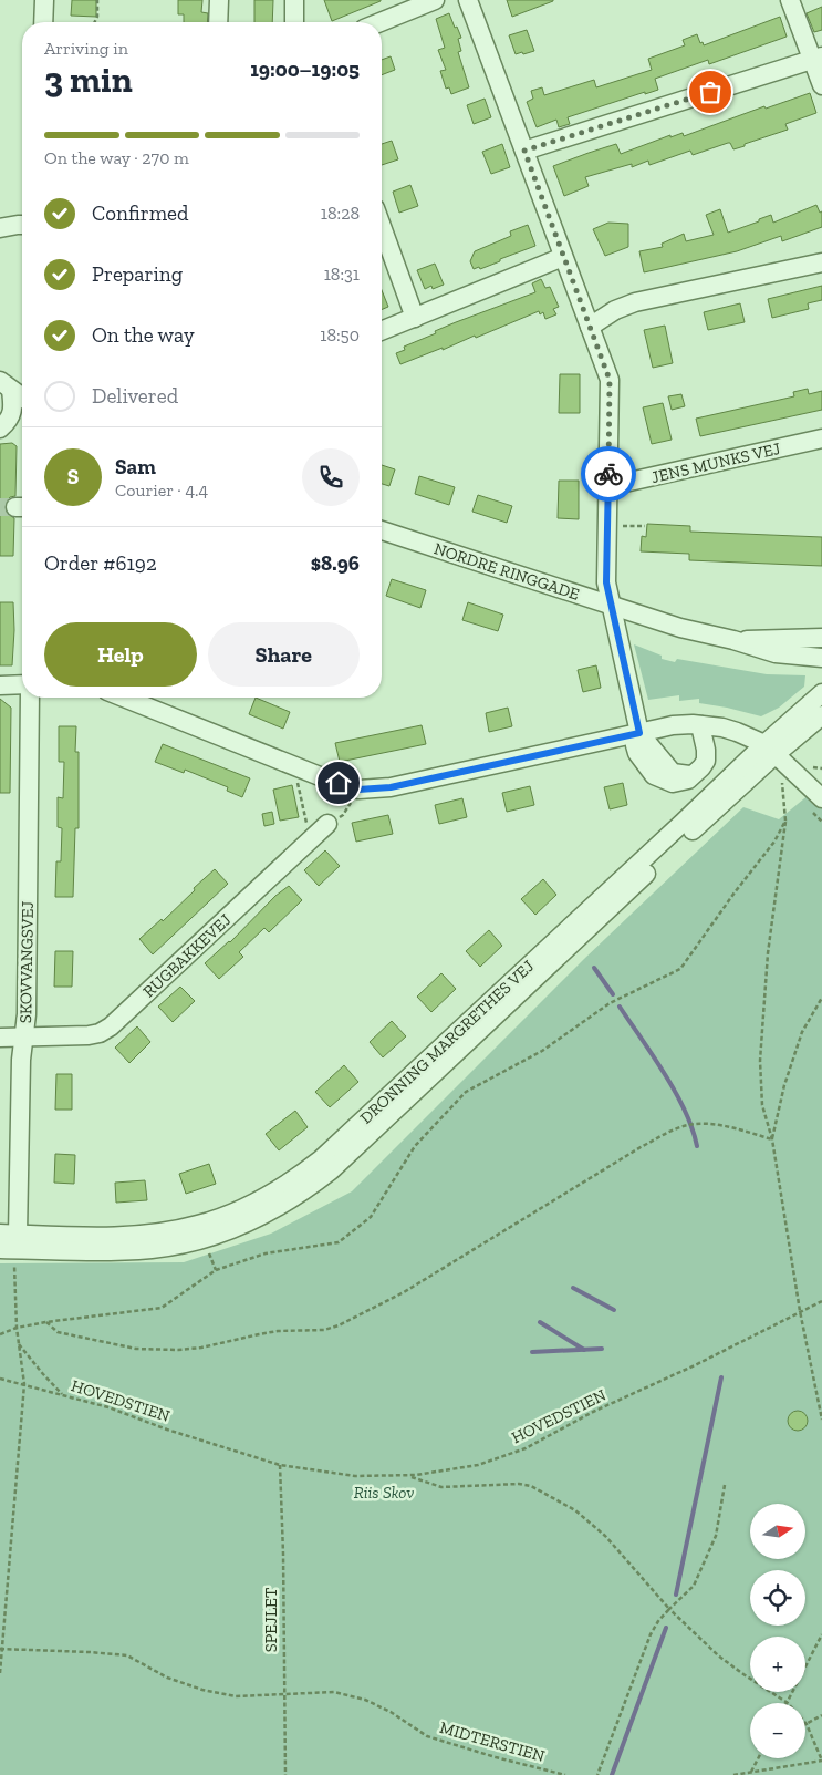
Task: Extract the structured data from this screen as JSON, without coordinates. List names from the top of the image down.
{
  "streets": {
    "street": [
      "JENS MUNKS VEJ",
      "NORDRE RINGGADE",
      "RUGBAKKEVEJ",
      "SKOVVANGSVEJ",
      "DRONNING MARGRETHES VEJ"
    ],
    "path": ["HOVEDSTIEN", "SPEJLET", "MIDTERSTIEN"]
  },
  "crossings": [
    ["RUGBAKKEVEJ", "SKOVVANGSVEJ"],
    ["SKOVVANGSVEJ", "DRONNING MARGRETHES VEJ"],
    ["HOVEDSTIEN", "SPEJLET"],
    ["SPEJLET", "MIDTERSTIEN"]
  ],
  "parks": ["Riis Skov"],
  "north": "right",
  "page": {
    "heading": ["3 min", "Arriving in", "19:00–19:05"],
    "panel": [
      "Sam",
      "Courier · 4.4",
      "Order #6192",
      "$8.96"
    ],
    "bar": "On the way · 270 m",
    "list": [
      ["Confirmed", "18:28"],
      ["Preparing", "18:31"],
      ["On the way", "18:50"],
      "Delivered"
    ],
    "round": "S",
    "buttons": ["Help", "Share"],
    "map_buttons": ["+", "−"]
  }
}
